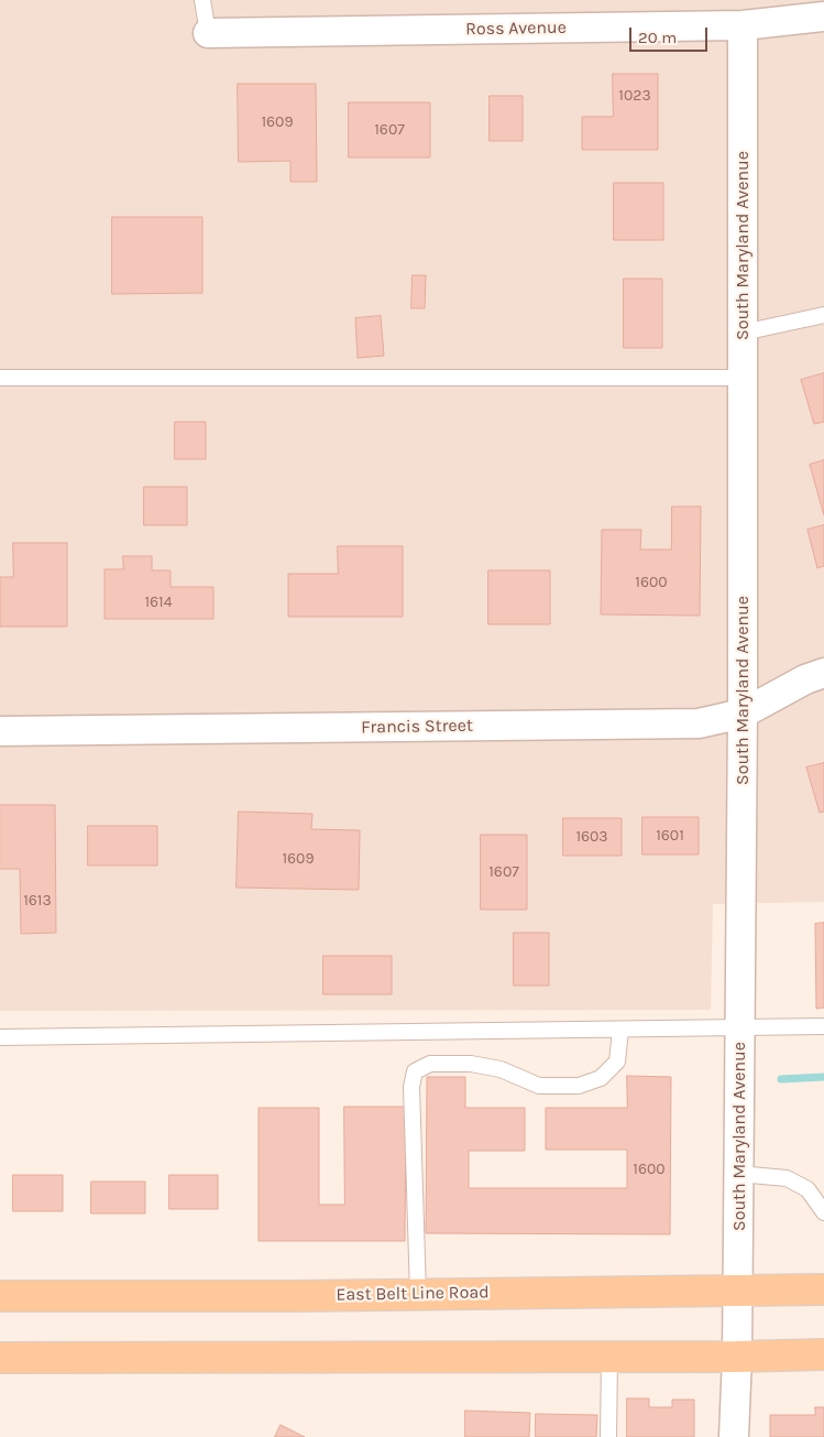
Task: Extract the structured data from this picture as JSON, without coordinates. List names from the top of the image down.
{
  "streets": {
    "main road": ["East Belt Line Road"],
    "street": ["Ross Avenue", "South Maryland Avenue", "Francis Street"]
  },
  "crossings": [
    ["Ross Avenue", "South Maryland Avenue"],
    ["South Maryland Avenue", "Francis Street"],
    ["South Maryland Avenue", "East Belt Line Road"]
  ],
  "house_numbers": [
    "1023",
    "1609",
    "1607",
    "1600",
    "1614",
    "1601",
    "1603",
    "1609",
    "1607",
    "1613",
    "1600"
  ],
  "scale_bar": "20 m"
}
